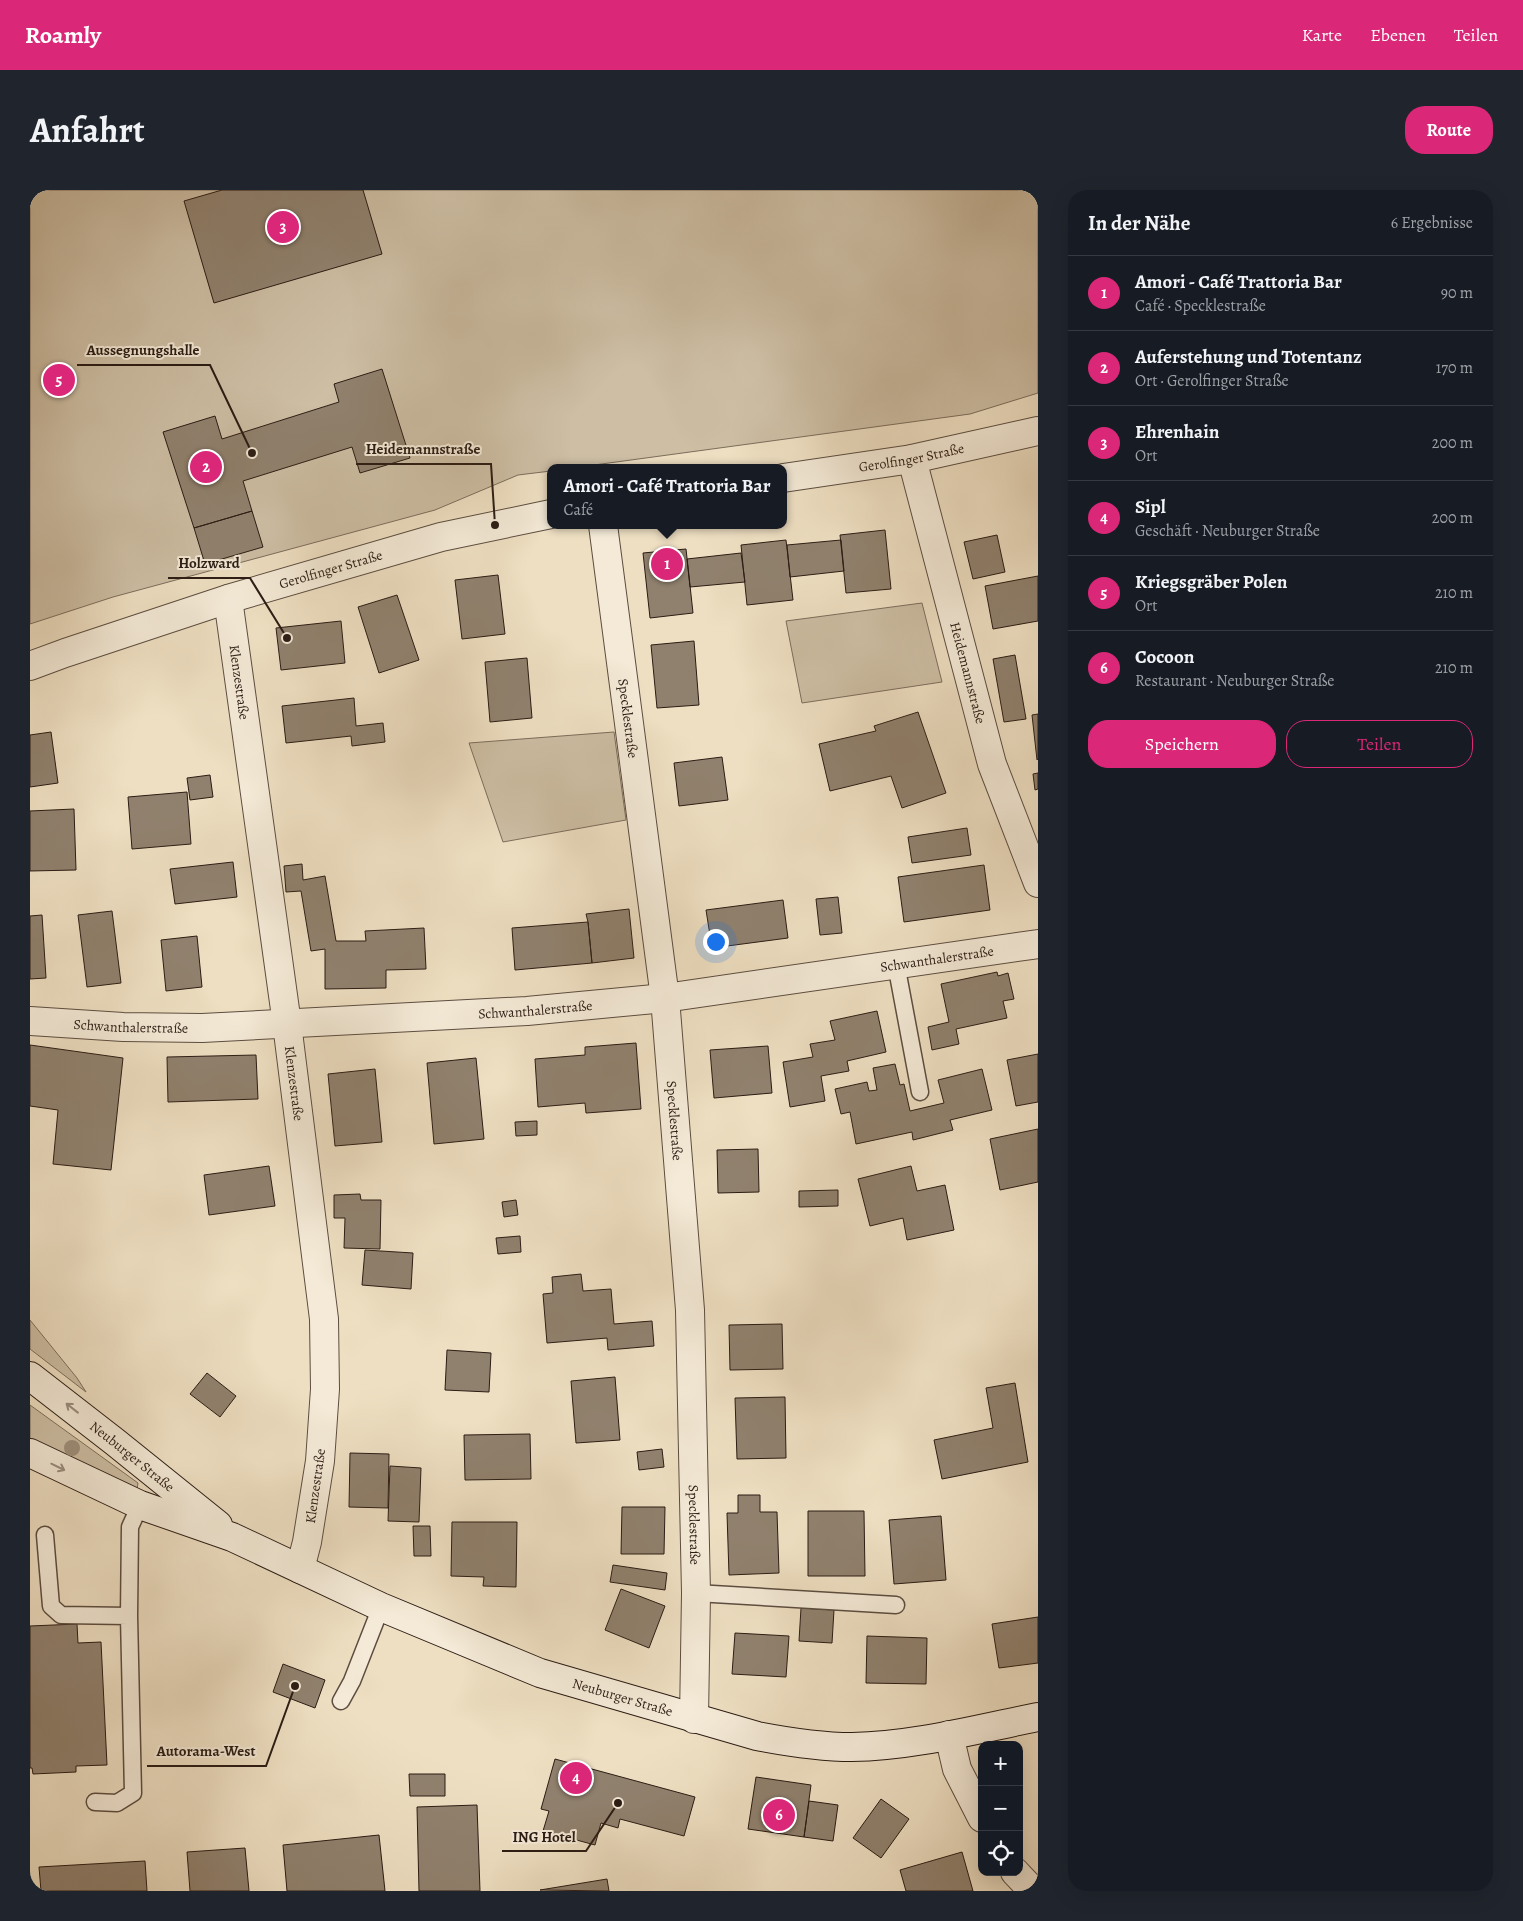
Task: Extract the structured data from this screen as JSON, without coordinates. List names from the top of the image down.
{
  "streets": {
    "street": [
      "Gerolfinger Straße",
      "Heidemannstraße",
      "Klenzestraße",
      "Specklestraße",
      "Schwanthalerstraße",
      "Neuburger Straße"
    ]
  },
  "crossings": [
    ["Gerolfinger Straße", "Heidemannstraße"],
    ["Gerolfinger Straße", "Klenzestraße"],
    ["Klenzestraße", "Schwanthalerstraße"],
    ["Klenzestraße", "Neuburger Straße"],
    ["Specklestraße", "Schwanthalerstraße"],
    ["Specklestraße", "Neuburger Straße"]
  ],
  "places": [
    "Aussegnungshalle",
    "Heidemannstraße",
    "Holzward",
    "Autorama-West",
    "ING Hotel"
  ],
  "page": {
    "header": "Roamly",
    "nav": ["Karte", "Ebenen", "Teilen"],
    "title": "Anfahrt",
    "buttons": [
      "Route",
      ["Speichern", "Teilen"]
    ],
    "heading": ["In der Nähe", "6 Ergebnisse"],
    "pins": [
      "3",
      "5",
      "2",
      "1",
      "4",
      "6"
    ],
    "list": [
      {
        "mark": "1",
        "name": "Amori - Café Trattoria Bar",
        "note": "Café · Specklestraße",
        "value": "90 m"
      },
      {
        "mark": "2",
        "name": "Auferstehung und Totentanz",
        "note": "Ort · Gerolfinger Straße",
        "value": "170 m"
      },
      {
        "mark": "3",
        "name": "Ehrenhain",
        "note": "Ort",
        "value": "200 m"
      },
      {
        "mark": "4",
        "name": "Sipl",
        "note": "Geschäft · Neuburger Straße",
        "value": "200 m"
      },
      {
        "mark": "5",
        "name": "Kriegsgräber Polen",
        "note": "Ort",
        "value": "210 m"
      },
      {
        "mark": "6",
        "name": "Cocoon",
        "note": "Restaurant · Neuburger Straße",
        "value": "210 m"
      }
    ],
    "popup": ["Amori - Café Trattoria Bar", "Café"],
    "map_buttons": ["+", "−"]
  }
}
